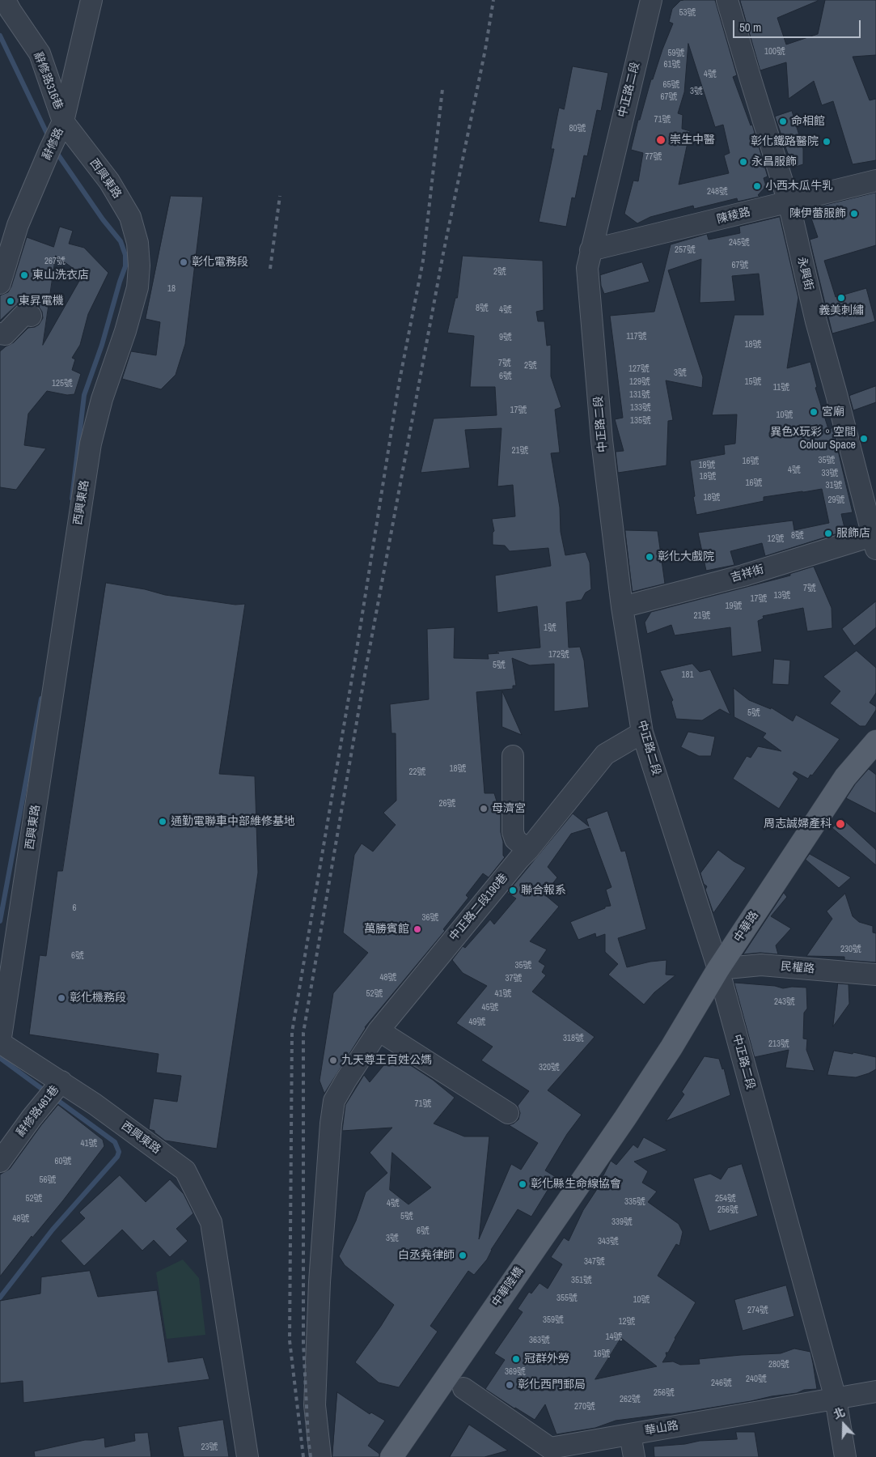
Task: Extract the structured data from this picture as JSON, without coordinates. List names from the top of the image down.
{
  "streets": {
    "main road": ["中華路", "中華陸橋"],
    "street": [
      "辭修路316巷",
      "中正路二段",
      "辭修路",
      "西興東路",
      "陳稜路",
      "永興街",
      "吉祥街",
      "中正路二段190巷",
      "民權路",
      "辭修路461巷",
      "華山路"
    ]
  },
  "crossings": [
    ["辭修路316巷", "辭修路"],
    ["辭修路316巷", "西興東路"],
    ["中正路二段", "陳稜路"],
    ["中正路二段", "吉祥街"],
    ["中正路二段", "中正路二段190巷"],
    ["中正路二段", "中華路"],
    ["中正路二段", "民權路"],
    ["中正路二段", "華山路"],
    ["辭修路", "西興東路"],
    ["西興東路", "辭修路461巷"],
    ["陳稜路", "永興街"],
    ["永興街", "吉祥街"],
    ["中華路", "民權路"],
    ["中華路", "中華陸橋"]
  ],
  "places": [
    "命相館",
    "崇生中醫",
    "彰化鐵路醫院",
    "永昌服飾",
    "小西木瓜牛乳",
    "陳伊蕾服飾",
    "彰化電務段",
    "東山洗衣店",
    "義美刺繡",
    "東昇電機",
    "宮廟",
    "異色X玩彩。空間 Colour Space",
    "服飾店",
    "彰化大戲院",
    "母濟宮",
    "通勤電聯車中部維修基地",
    "周志誠婦產科",
    "聯合報系",
    "萬勝賓館",
    "彰化機務段",
    "九天尊王百姓公媽",
    "彰化縣生命線協會",
    "白丞堯律師",
    "冠群外勞",
    "彰化西門郵局"
  ],
  "house_numbers": [
    "53號",
    "100號",
    "59號",
    "61號",
    "4號",
    "65號",
    "3號",
    "67號",
    "71號",
    "80號",
    "77號",
    "248號",
    "245號",
    "257號",
    "267號",
    "67號",
    "2號",
    "18",
    "8號",
    "4號",
    "117號",
    "9號",
    "18號",
    "7號",
    "2號",
    "127號",
    "3號",
    "6號",
    "129號",
    "15號",
    "125號",
    "11號",
    "131號",
    "133號",
    "17號",
    "10號",
    "135號",
    "21號",
    "35號",
    "16號",
    "18號",
    "4號",
    "33號",
    "18號",
    "16號",
    "31號",
    "18號",
    "29號",
    "8號",
    "12號",
    "7號",
    "13號",
    "17號",
    "19號",
    "21號",
    "1號",
    "172號",
    "5號",
    "181",
    "5號",
    "18號",
    "22號",
    "26號",
    "6",
    "36號",
    "230號",
    "6號",
    "35號",
    "48號",
    "37號",
    "52號",
    "41號",
    "243號",
    "45號",
    "49號",
    "318號",
    "213號",
    "320號",
    "71號",
    "41號",
    "60號",
    "56號",
    "52號",
    "254號",
    "335號",
    "4號",
    "256號",
    "5號",
    "48號",
    "339號",
    "6號",
    "3號",
    "343號",
    "347號",
    "351號",
    "355號",
    "10號",
    "274號",
    "359號",
    "12號",
    "14號",
    "363號",
    "16號",
    "280號",
    "369號",
    "240號",
    "246號",
    "256號",
    "262號",
    "270號",
    "23號"
  ],
  "scale_bar": "50 m",
  "north": "top"
}
